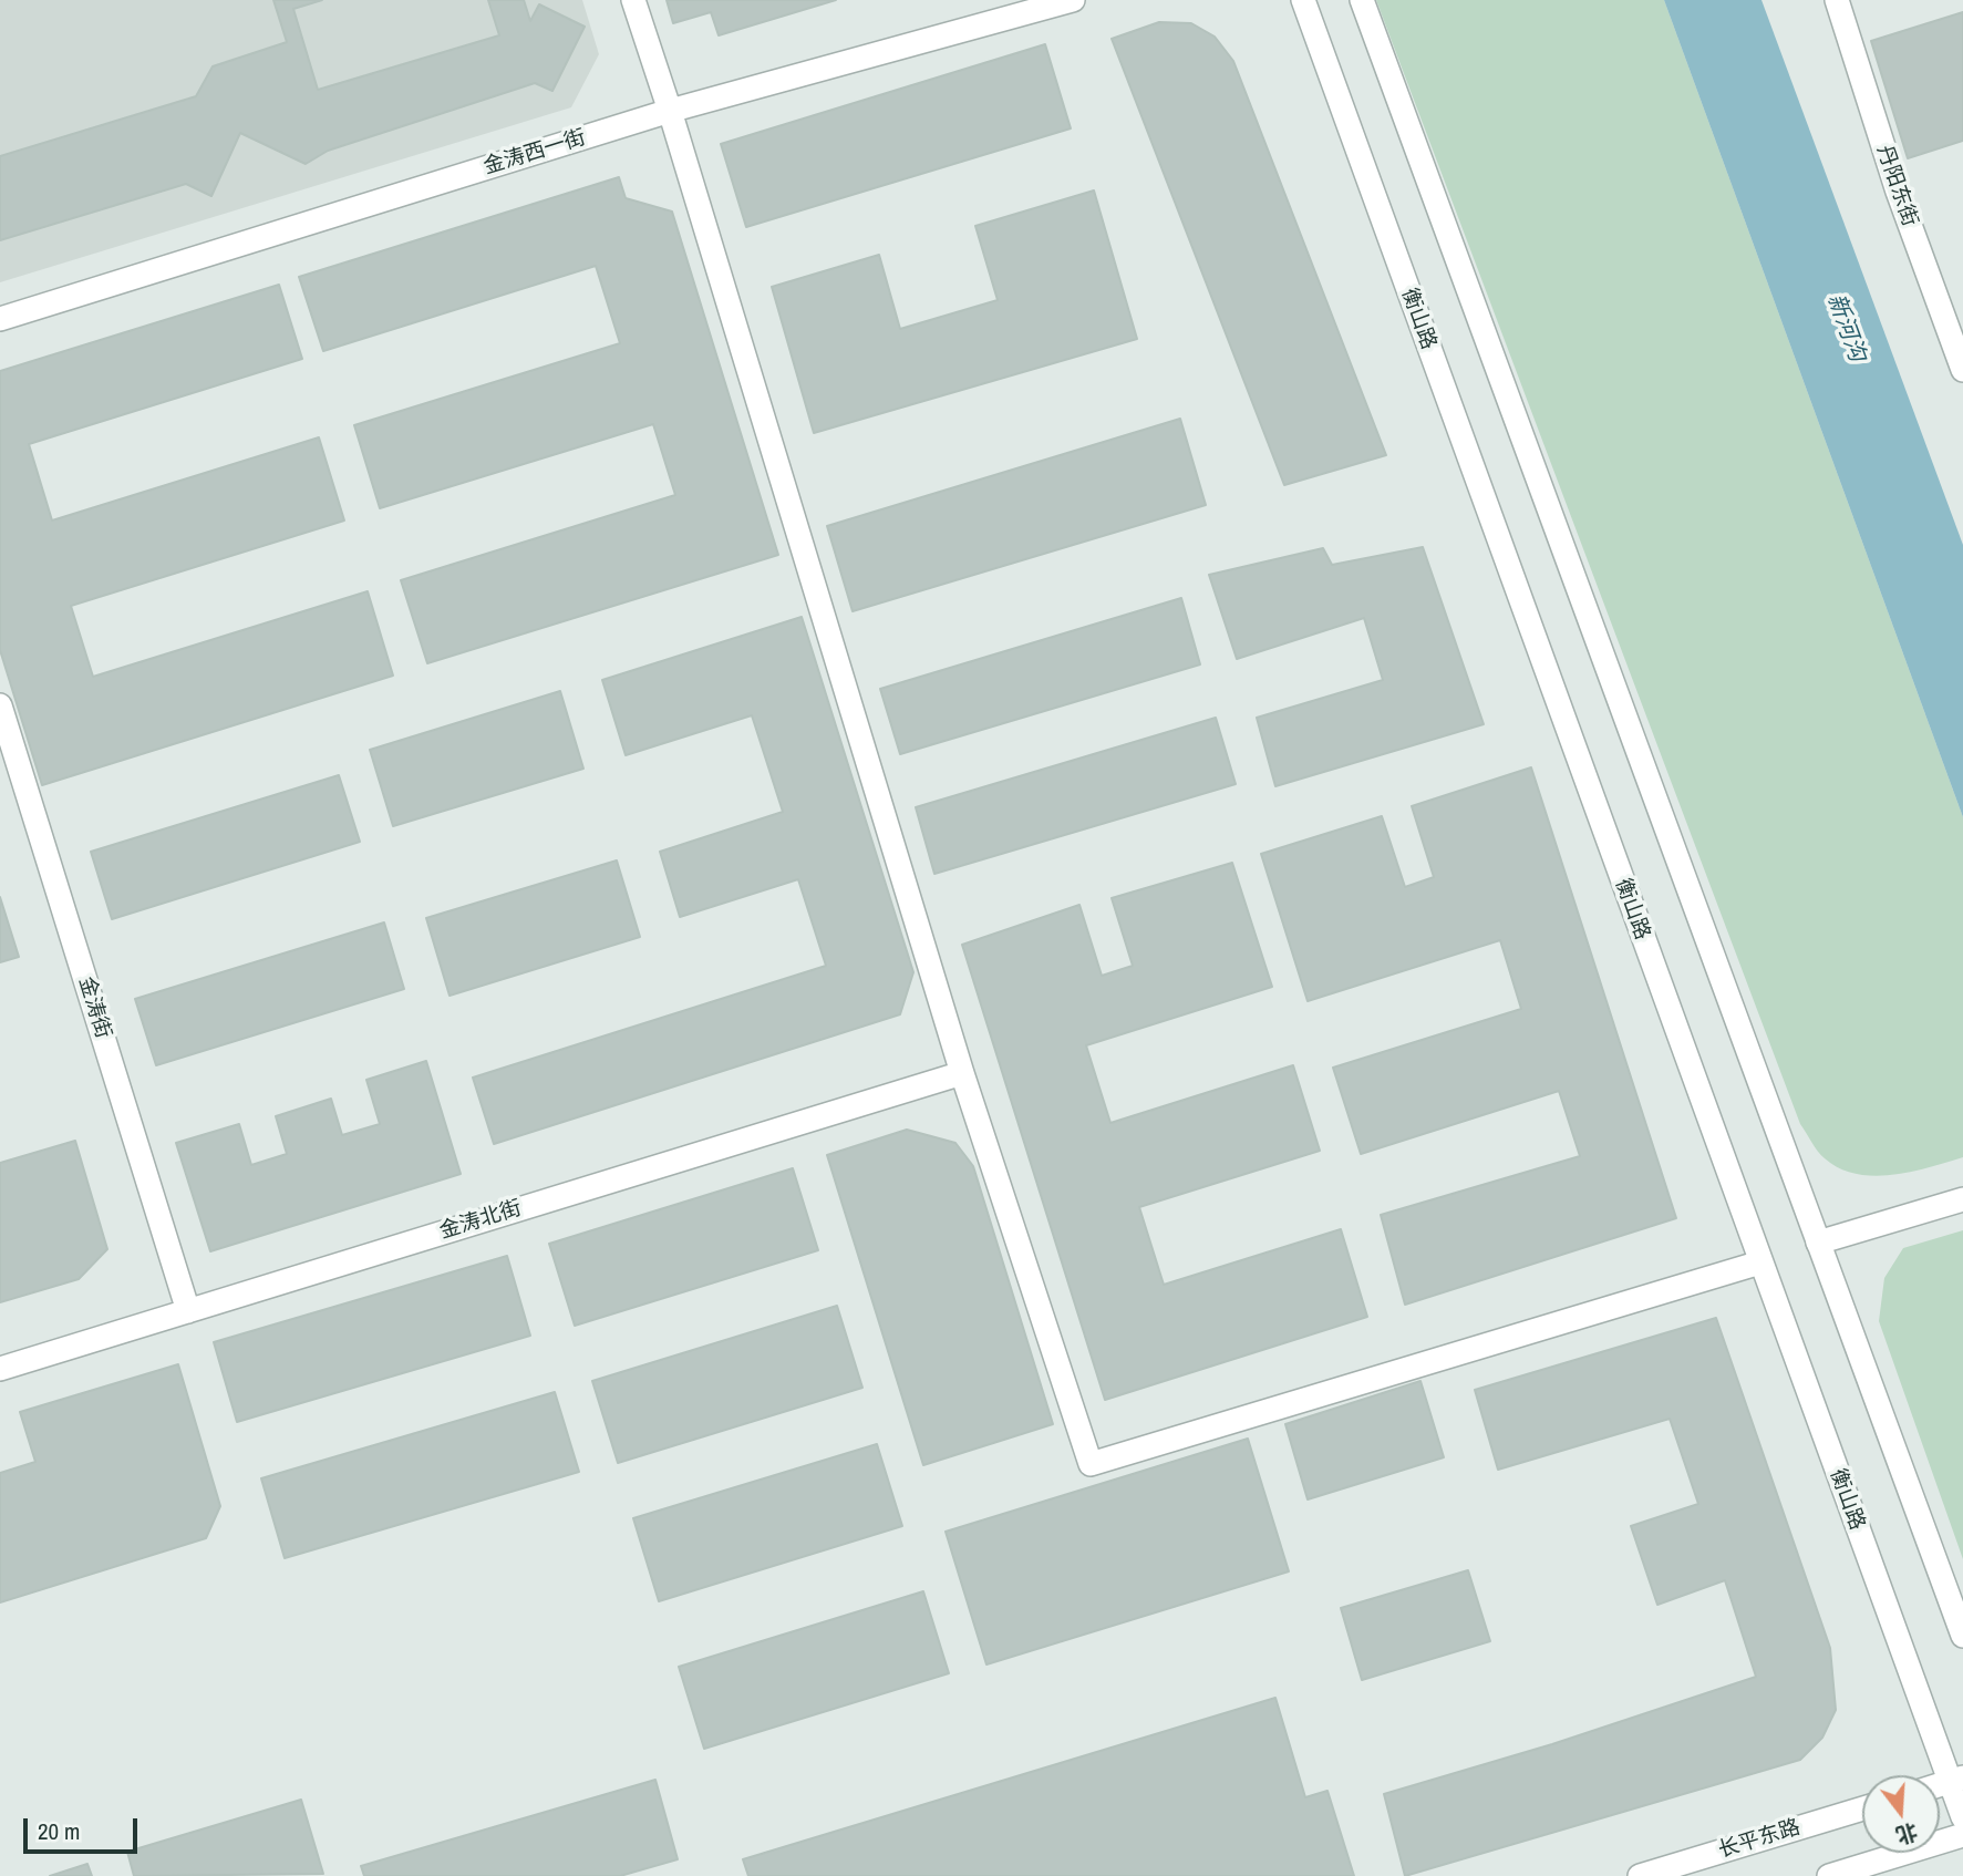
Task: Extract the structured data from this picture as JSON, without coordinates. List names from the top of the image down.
{
  "streets": {
    "street": [
      "金涛西一街",
      "丹阳东街",
      "衡山路",
      "金涛街",
      "金涛北街",
      "长平东路"
    ]
  },
  "crossings": [
    ["金涛街", "金涛北街"]
  ],
  "water": ["新河沟"],
  "scale_bar": "20 m",
  "north": "bottom"
}
